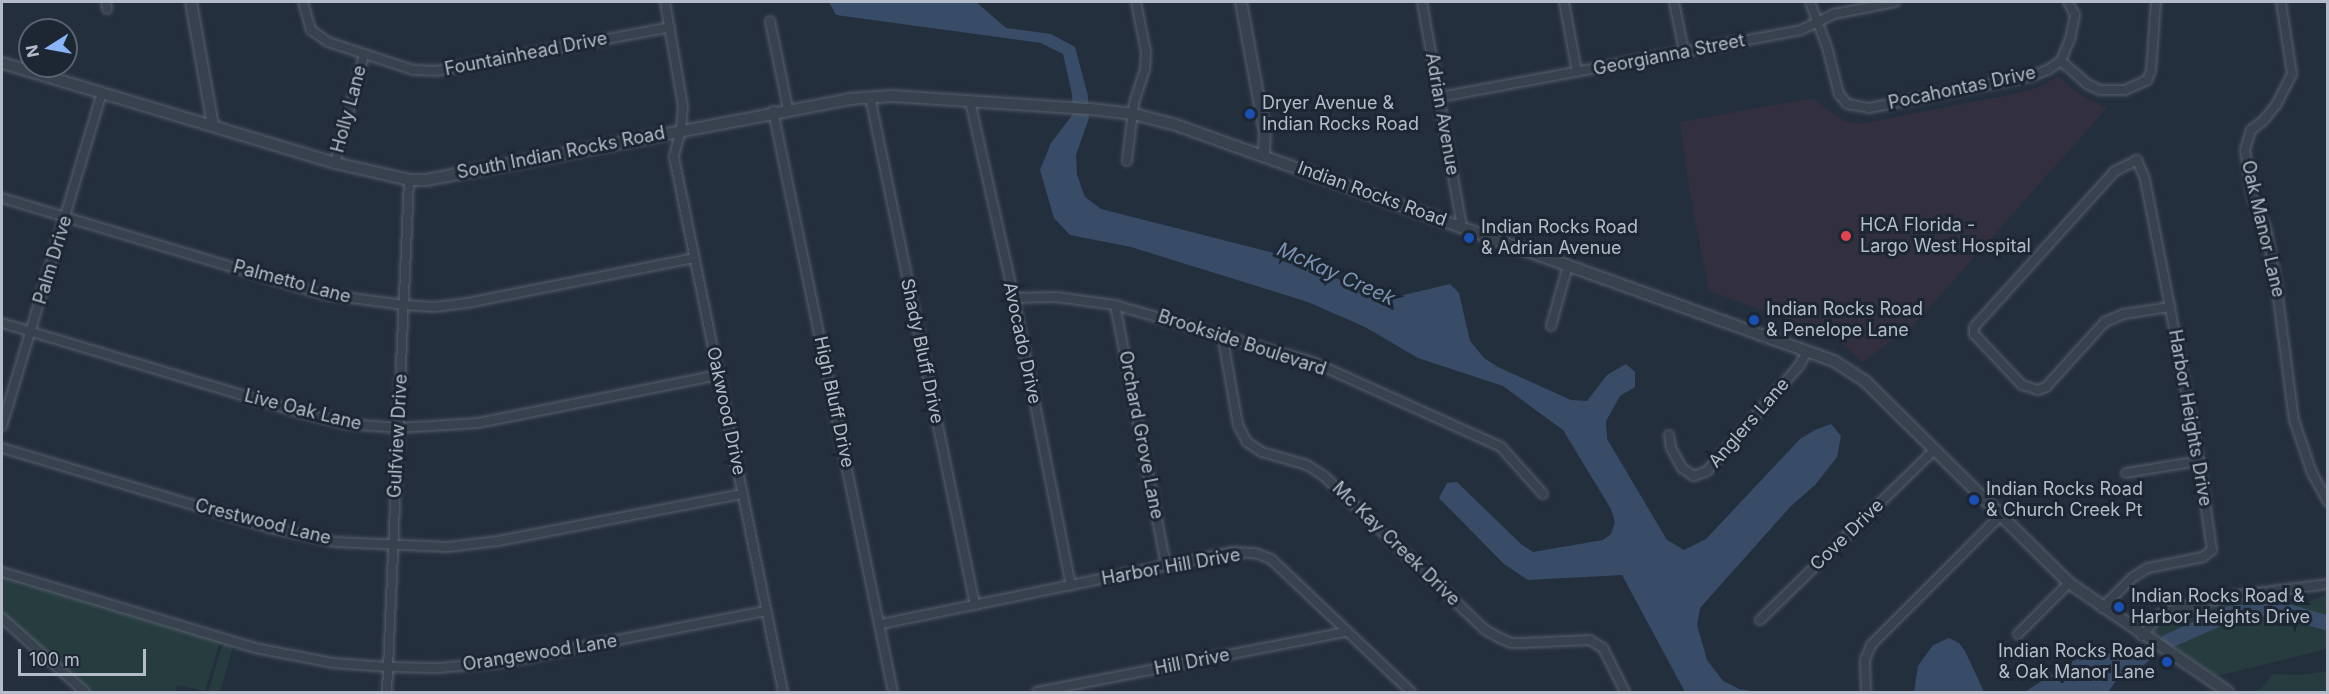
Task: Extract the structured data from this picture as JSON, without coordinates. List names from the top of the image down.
{
  "streets": {
    "street": [
      "Fountainhead Drive",
      "Georgianna Street",
      "Pocahontas Drive",
      "Holly Lane",
      "Adrian Avenue",
      "South Indian Rocks Road",
      "Indian Rocks Road",
      "Oak Manor Lane",
      "Palm Drive",
      "Palmetto Lane",
      "Avocado Drive",
      "Brookside Boulevard",
      "Shady Bluff Drive",
      "High Bluff Drive",
      "Live Oak Lane",
      "Oakwood Drive",
      "Harbor Heights Drive",
      "Anglers Lane",
      "Orchard Grove Lane",
      "Gulfview Drive",
      "Crestwood Lane",
      "Cove Drive",
      "Mc Kay Creek Drive",
      "Harbor Hill Drive",
      "Orangewood Lane",
      "Hill Drive"
    ]
  },
  "crossings": [
    ["Fountainhead Drive", "Holly Lane"],
    ["Fountainhead Drive", "Oakwood Drive"],
    ["Georgianna Street", "Pocahontas Drive"],
    ["Georgianna Street", "Adrian Avenue"],
    ["Holly Lane", "South Indian Rocks Road"],
    ["Adrian Avenue", "Indian Rocks Road"],
    ["South Indian Rocks Road", "Indian Rocks Road"],
    ["South Indian Rocks Road", "Palm Drive"],
    ["South Indian Rocks Road", "Avocado Drive"],
    ["South Indian Rocks Road", "Shady Bluff Drive"],
    ["South Indian Rocks Road", "High Bluff Drive"],
    ["South Indian Rocks Road", "Oakwood Drive"],
    ["South Indian Rocks Road", "Gulfview Drive"],
    ["Indian Rocks Road", "Harbor Heights Drive"],
    ["Indian Rocks Road", "Anglers Lane"],
    ["Indian Rocks Road", "Cove Drive"],
    ["Palm Drive", "Palmetto Lane"],
    ["Palm Drive", "Live Oak Lane"],
    ["Palmetto Lane", "Oakwood Drive"],
    ["Palmetto Lane", "Gulfview Drive"],
    ["Avocado Drive", "Brookside Boulevard"],
    ["Avocado Drive", "Harbor Hill Drive"],
    ["Brookside Boulevard", "Orchard Grove Lane"],
    ["Brookside Boulevard", "Mc Kay Creek Drive"],
    ["Shady Bluff Drive", "Harbor Hill Drive"],
    ["High Bluff Drive", "Harbor Hill Drive"],
    ["Live Oak Lane", "Oakwood Drive"],
    ["Live Oak Lane", "Gulfview Drive"],
    ["Oakwood Drive", "Crestwood Lane"],
    ["Oakwood Drive", "Orangewood Lane"],
    ["Orchard Grove Lane", "Harbor Hill Drive"],
    ["Gulfview Drive", "Crestwood Lane"],
    ["Gulfview Drive", "Orangewood Lane"],
    ["Harbor Hill Drive", "Hill Drive"]
  ],
  "water": ["McKay Creek"],
  "places": [
    "Dryer Avenue & Indian Rocks Road",
    "HCA Florida - Largo West Hospital",
    "Indian Rocks Road & Adrian Avenue",
    "Indian Rocks Road & Penelope Lane",
    "Indian Rocks Road & Church Creek Pt",
    "Indian Rocks Road & Harbor Heights Drive",
    "Indian Rocks Road & Oak Manor Lane"
  ],
  "scale_bar": "100 m",
  "north": "left"
}
